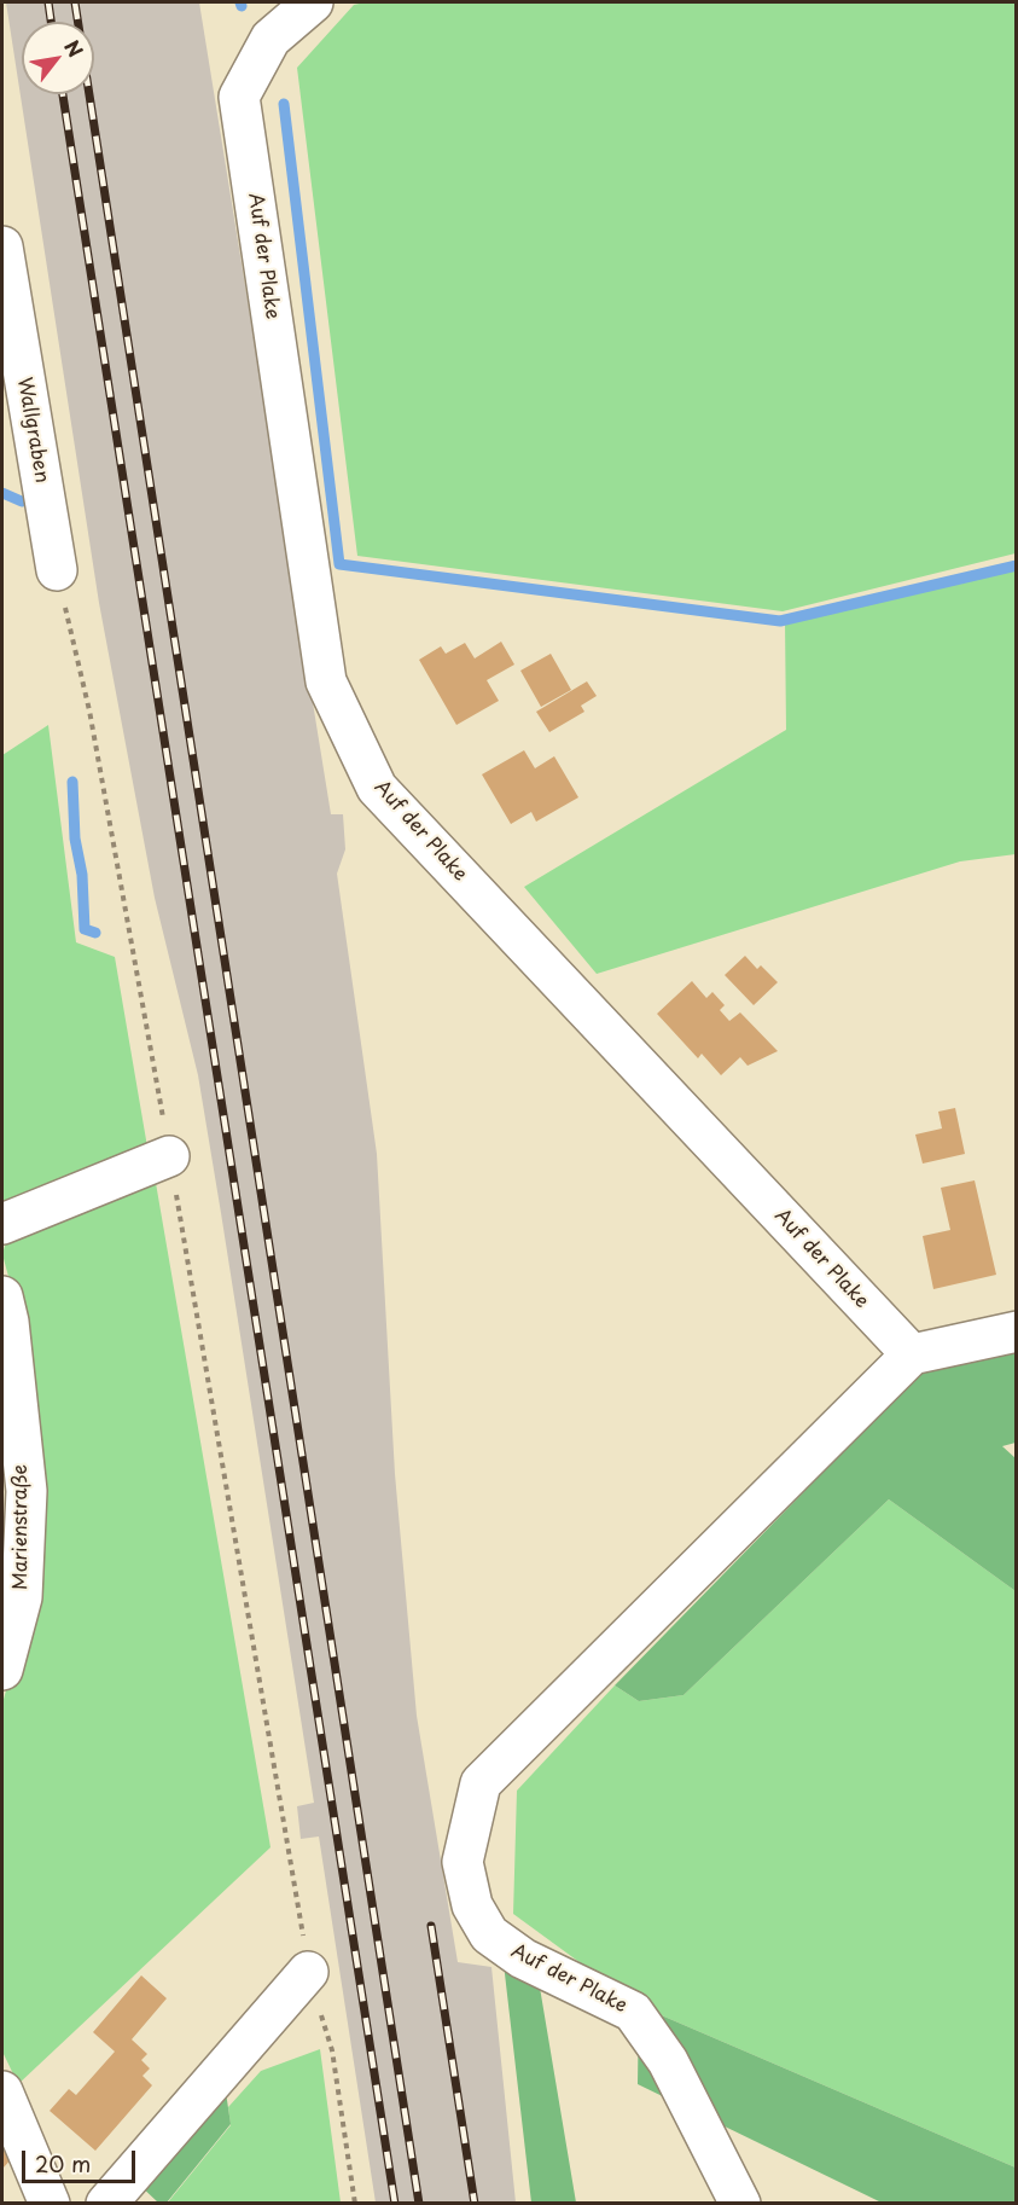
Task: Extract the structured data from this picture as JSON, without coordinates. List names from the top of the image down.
{
  "streets": {
    "street": ["Auf der Plake", "Wallgraben", "Marienstraße"]
  },
  "scale_bar": "20 m",
  "north": "top right"
}
